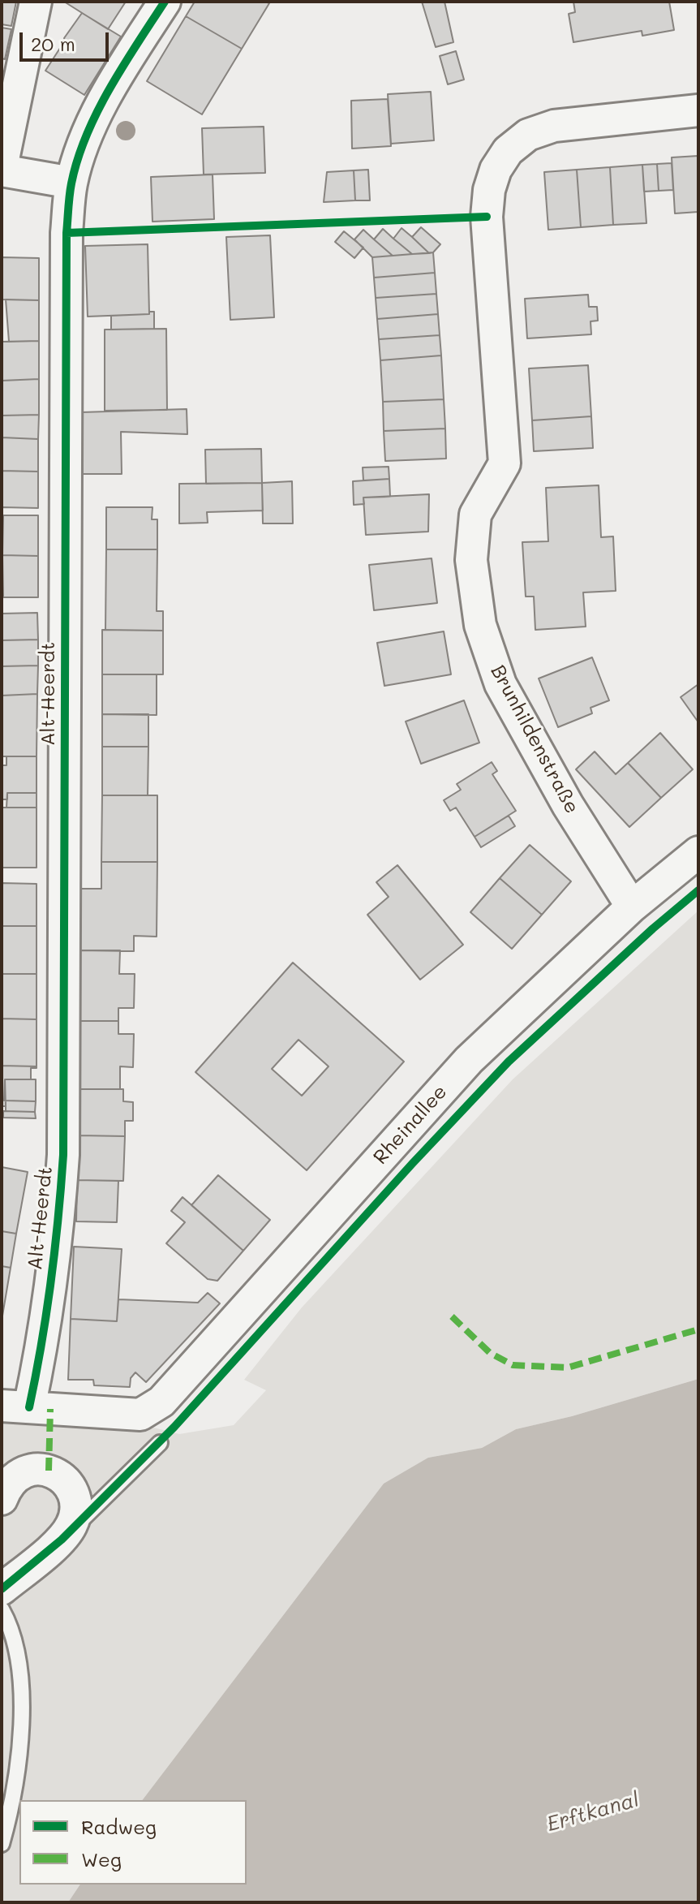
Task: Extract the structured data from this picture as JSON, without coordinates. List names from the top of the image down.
{
  "streets": {
    "street": ["Alt-Heerdt", "Brunhildenstraße", "Rheinallee"]
  },
  "crossings": [
    ["Alt-Heerdt", "Rheinallee"],
    ["Brunhildenstraße", "Rheinallee"]
  ],
  "water": ["Erftkanal"],
  "legend": ["Radweg", "Weg"],
  "scale_bar": "20 m"
}
